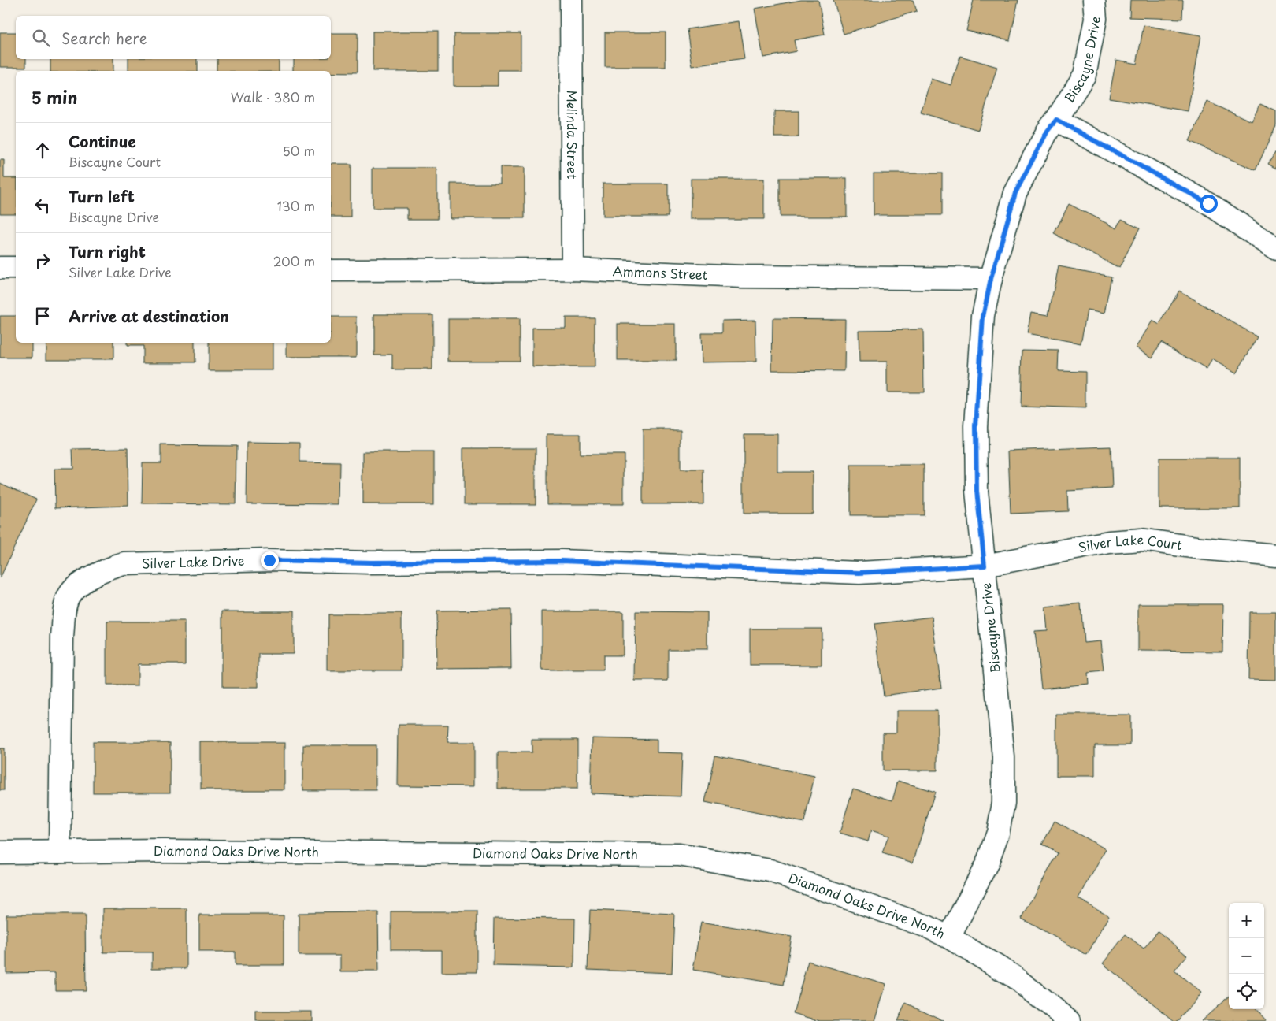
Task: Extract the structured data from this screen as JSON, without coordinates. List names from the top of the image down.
{
  "streets": {
    "street": [
      "Biscayne Drive",
      "Melinda Street",
      "Ammons Street",
      "Silver Lake Court",
      "Silver Lake Drive",
      "Diamond Oaks Drive North"
    ]
  },
  "crossings": [
    ["Biscayne Drive", "Ammons Street"],
    ["Biscayne Drive", "Silver Lake Court"],
    ["Biscayne Drive", "Silver Lake Drive"],
    ["Biscayne Drive", "Diamond Oaks Drive North"],
    ["Melinda Street", "Ammons Street"],
    ["Silver Lake Court", "Silver Lake Drive"],
    ["Silver Lake Drive", "Diamond Oaks Drive North"]
  ],
  "page": {
    "search": "Search here",
    "heading": ["5 min", "Walk · 380 m"],
    "list": [
      ["Continue", "Biscayne Court", "50 m"],
      ["Turn left", "Biscayne Drive", "130 m"],
      ["Turn right", "Silver Lake Drive", "200 m"],
      "Arrive at destination"
    ],
    "map_buttons": ["+", "−"]
  }
}
